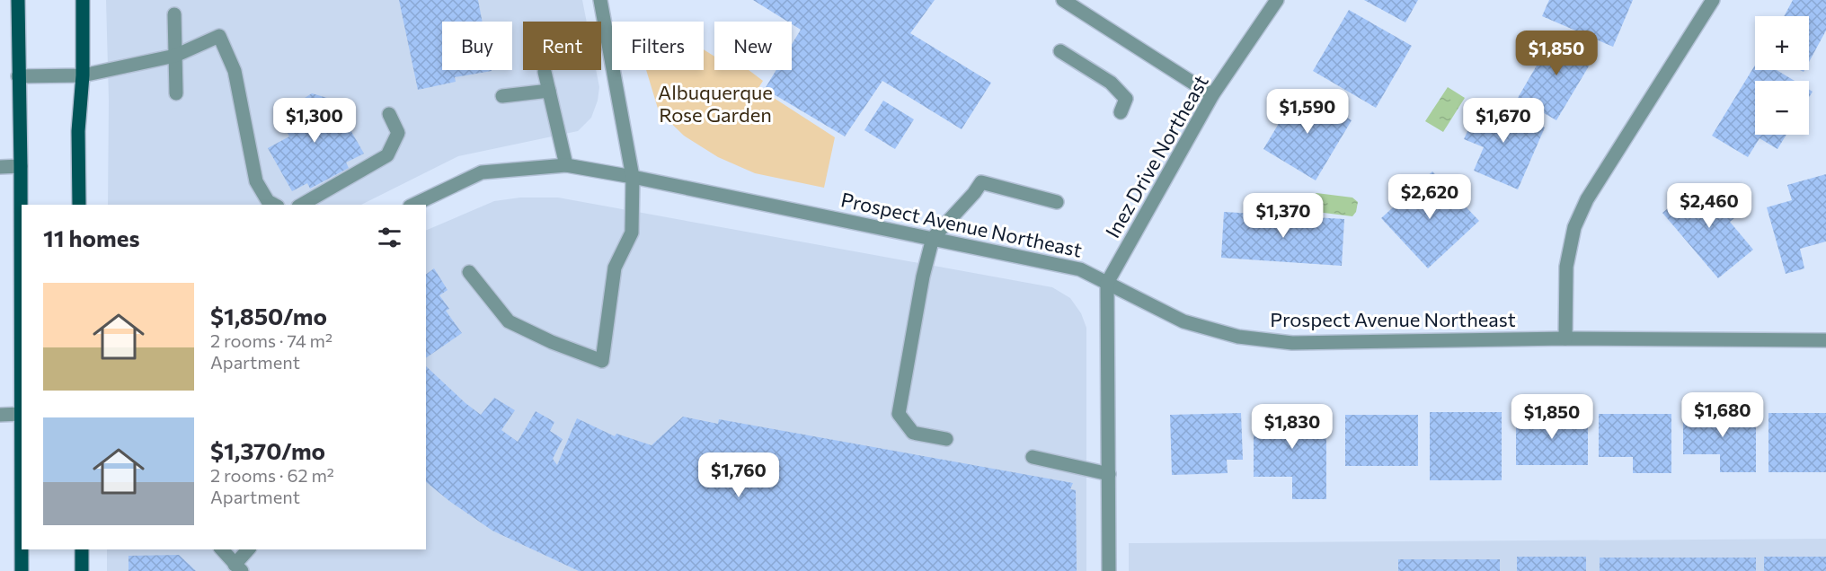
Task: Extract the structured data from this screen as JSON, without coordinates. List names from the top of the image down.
{
  "streets": {
    "street": ["Inez Drive Northeast", "Prospect Avenue Northeast"]
  },
  "crossings": [
    ["Inez Drive Northeast", "Prospect Avenue Northeast"]
  ],
  "parks": ["Albuquerque Rose Garden"],
  "page": {
    "map_buttons": ["+", "−"],
    "chip": [
      "Buy",
      "Rent",
      "Filters",
      "New"
    ],
    "price": [
      "$1,850",
      "$1,590",
      "$1,300",
      "$1,670",
      "$2,620",
      "$2,460",
      "$1,370",
      "$1,680",
      "$1,850",
      "$1,830",
      "$1,760"
    ],
    "heading": "11 homes",
    "list": [
      {
        "name": "$1,850/mo",
        "note": "2 rooms · 74 m² · Apartment"
      },
      {
        "name": "$1,370/mo",
        "note": "2 rooms · 62 m² · Apartment"
      }
    ]
  }
}
